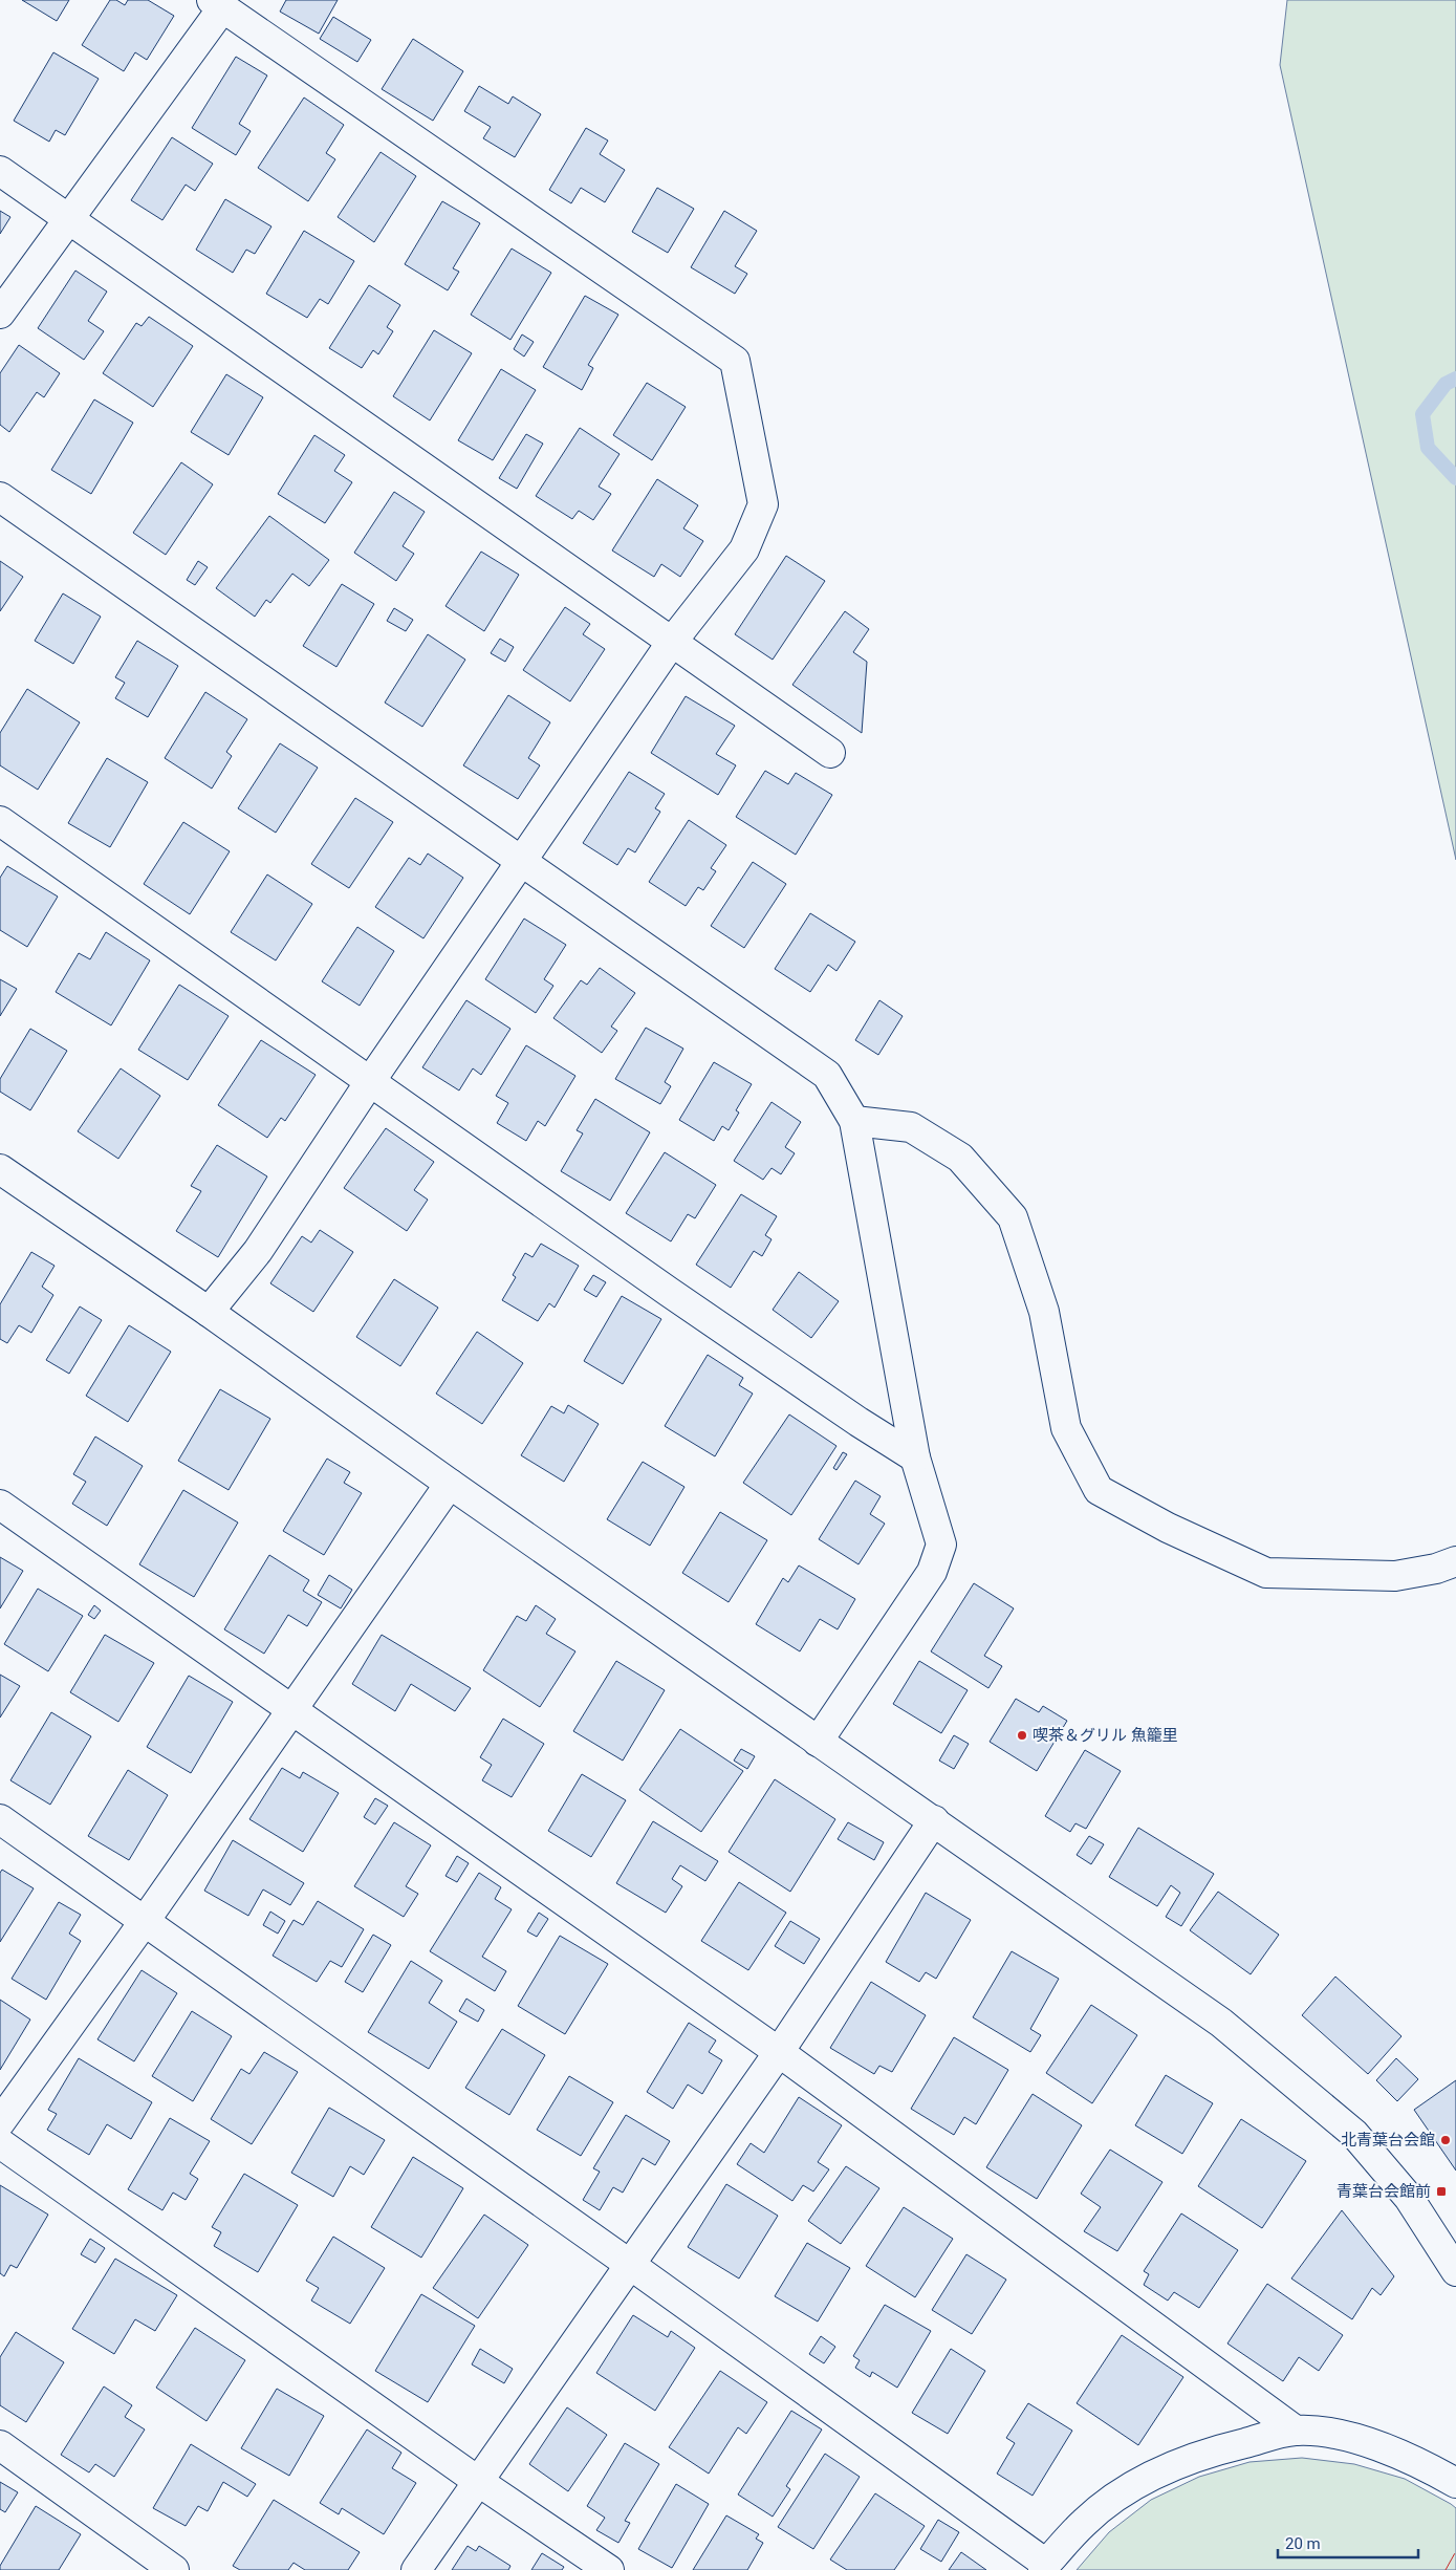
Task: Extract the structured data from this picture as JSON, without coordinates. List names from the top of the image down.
{
  "places": {
    "other": ["喫茶＆グリル 魚籠里", "北青葉台会館"],
    "transit": ["青葉台会館前"]
  },
  "scale_bar": "20 m"
}
